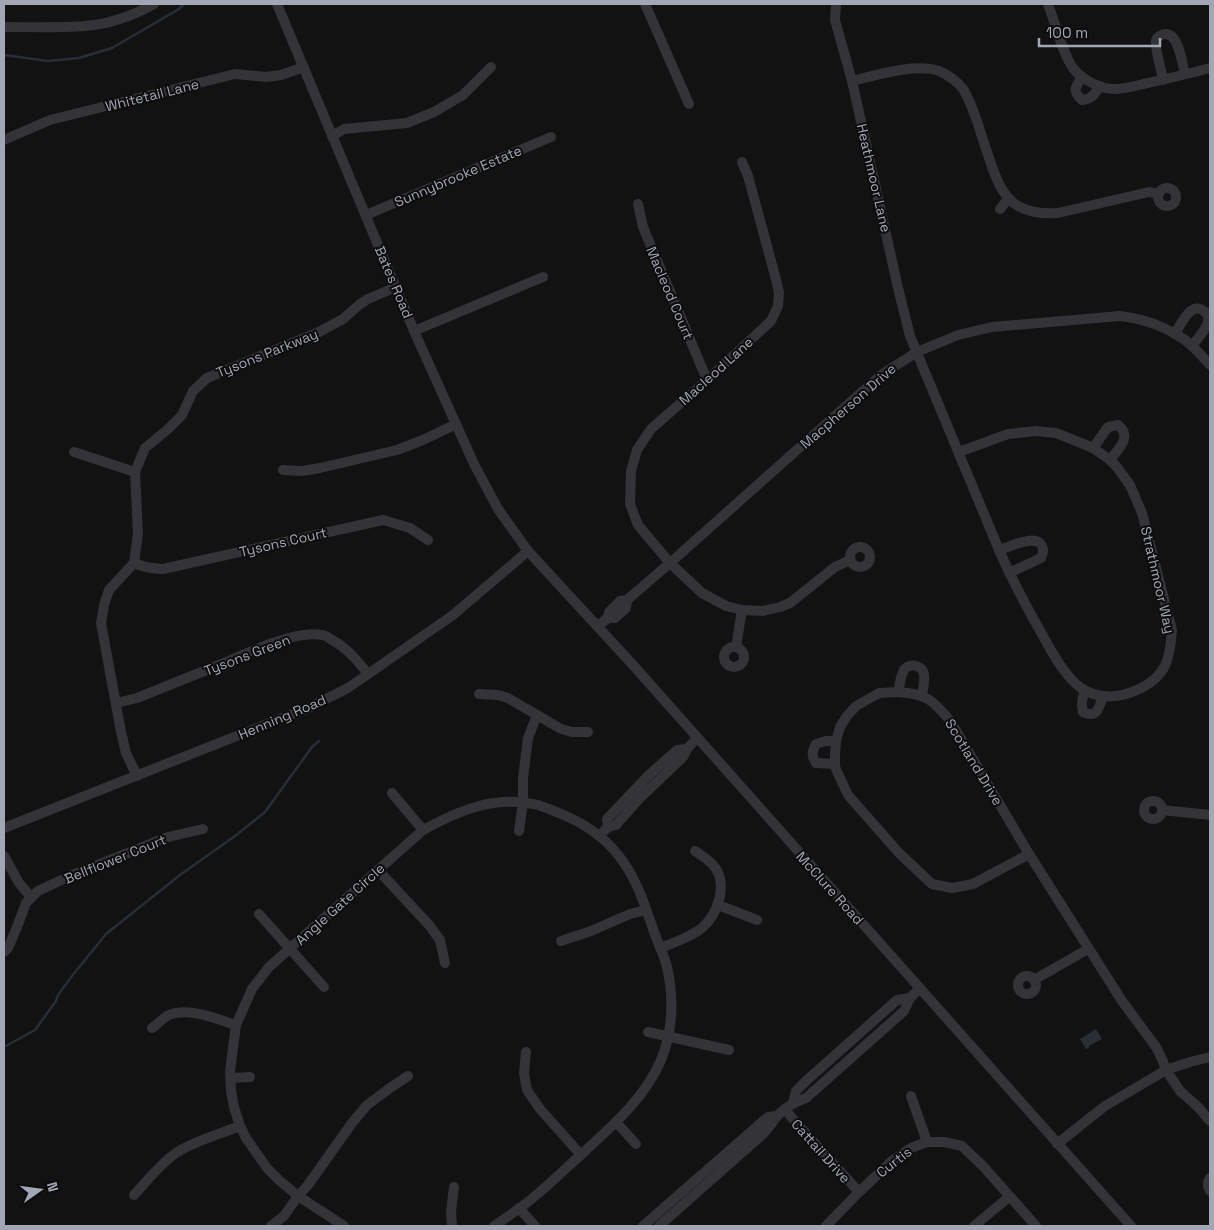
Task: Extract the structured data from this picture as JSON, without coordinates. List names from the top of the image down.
{
  "streets": {
    "street": [
      "Whitetail Lane",
      "Sunnybrooke Estate",
      "Heathmoor Lane",
      "Bates Road",
      "Macleod Court",
      "Tysons Parkway",
      "Macleod Lane",
      "Macpherson Drive",
      "Tysons Court",
      "Strathmoor Way",
      "Tysons Green",
      "Henning Road",
      "Scotland Drive",
      "Bellflower Court",
      "McClure Road",
      "Angle Gate Circle",
      "Cattail Drive",
      "Curtis"
    ]
  },
  "crossings": [
    ["Whitetail Lane", "Bates Road"],
    ["Sunnybrooke Estate", "Bates Road"],
    ["Heathmoor Lane", "Macpherson Drive"],
    ["Heathmoor Lane", "Strathmoor Way"],
    ["Bates Road", "Tysons Parkway"],
    ["Bates Road", "Henning Road"],
    ["Bates Road", "McClure Road"],
    ["Macleod Court", "Macleod Lane"],
    ["Tysons Parkway", "Tysons Court"],
    ["Macleod Lane", "Macpherson Drive"],
    ["Macpherson Drive", "Strathmoor Way"],
    ["Macpherson Drive", "McClure Road"],
    ["Tysons Green", "Henning Road"],
    ["Henning Road", "McClure Road"],
    ["Cattail Drive", "Curtis"]
  ],
  "scale_bar": "100 m",
  "north": "right"
}
